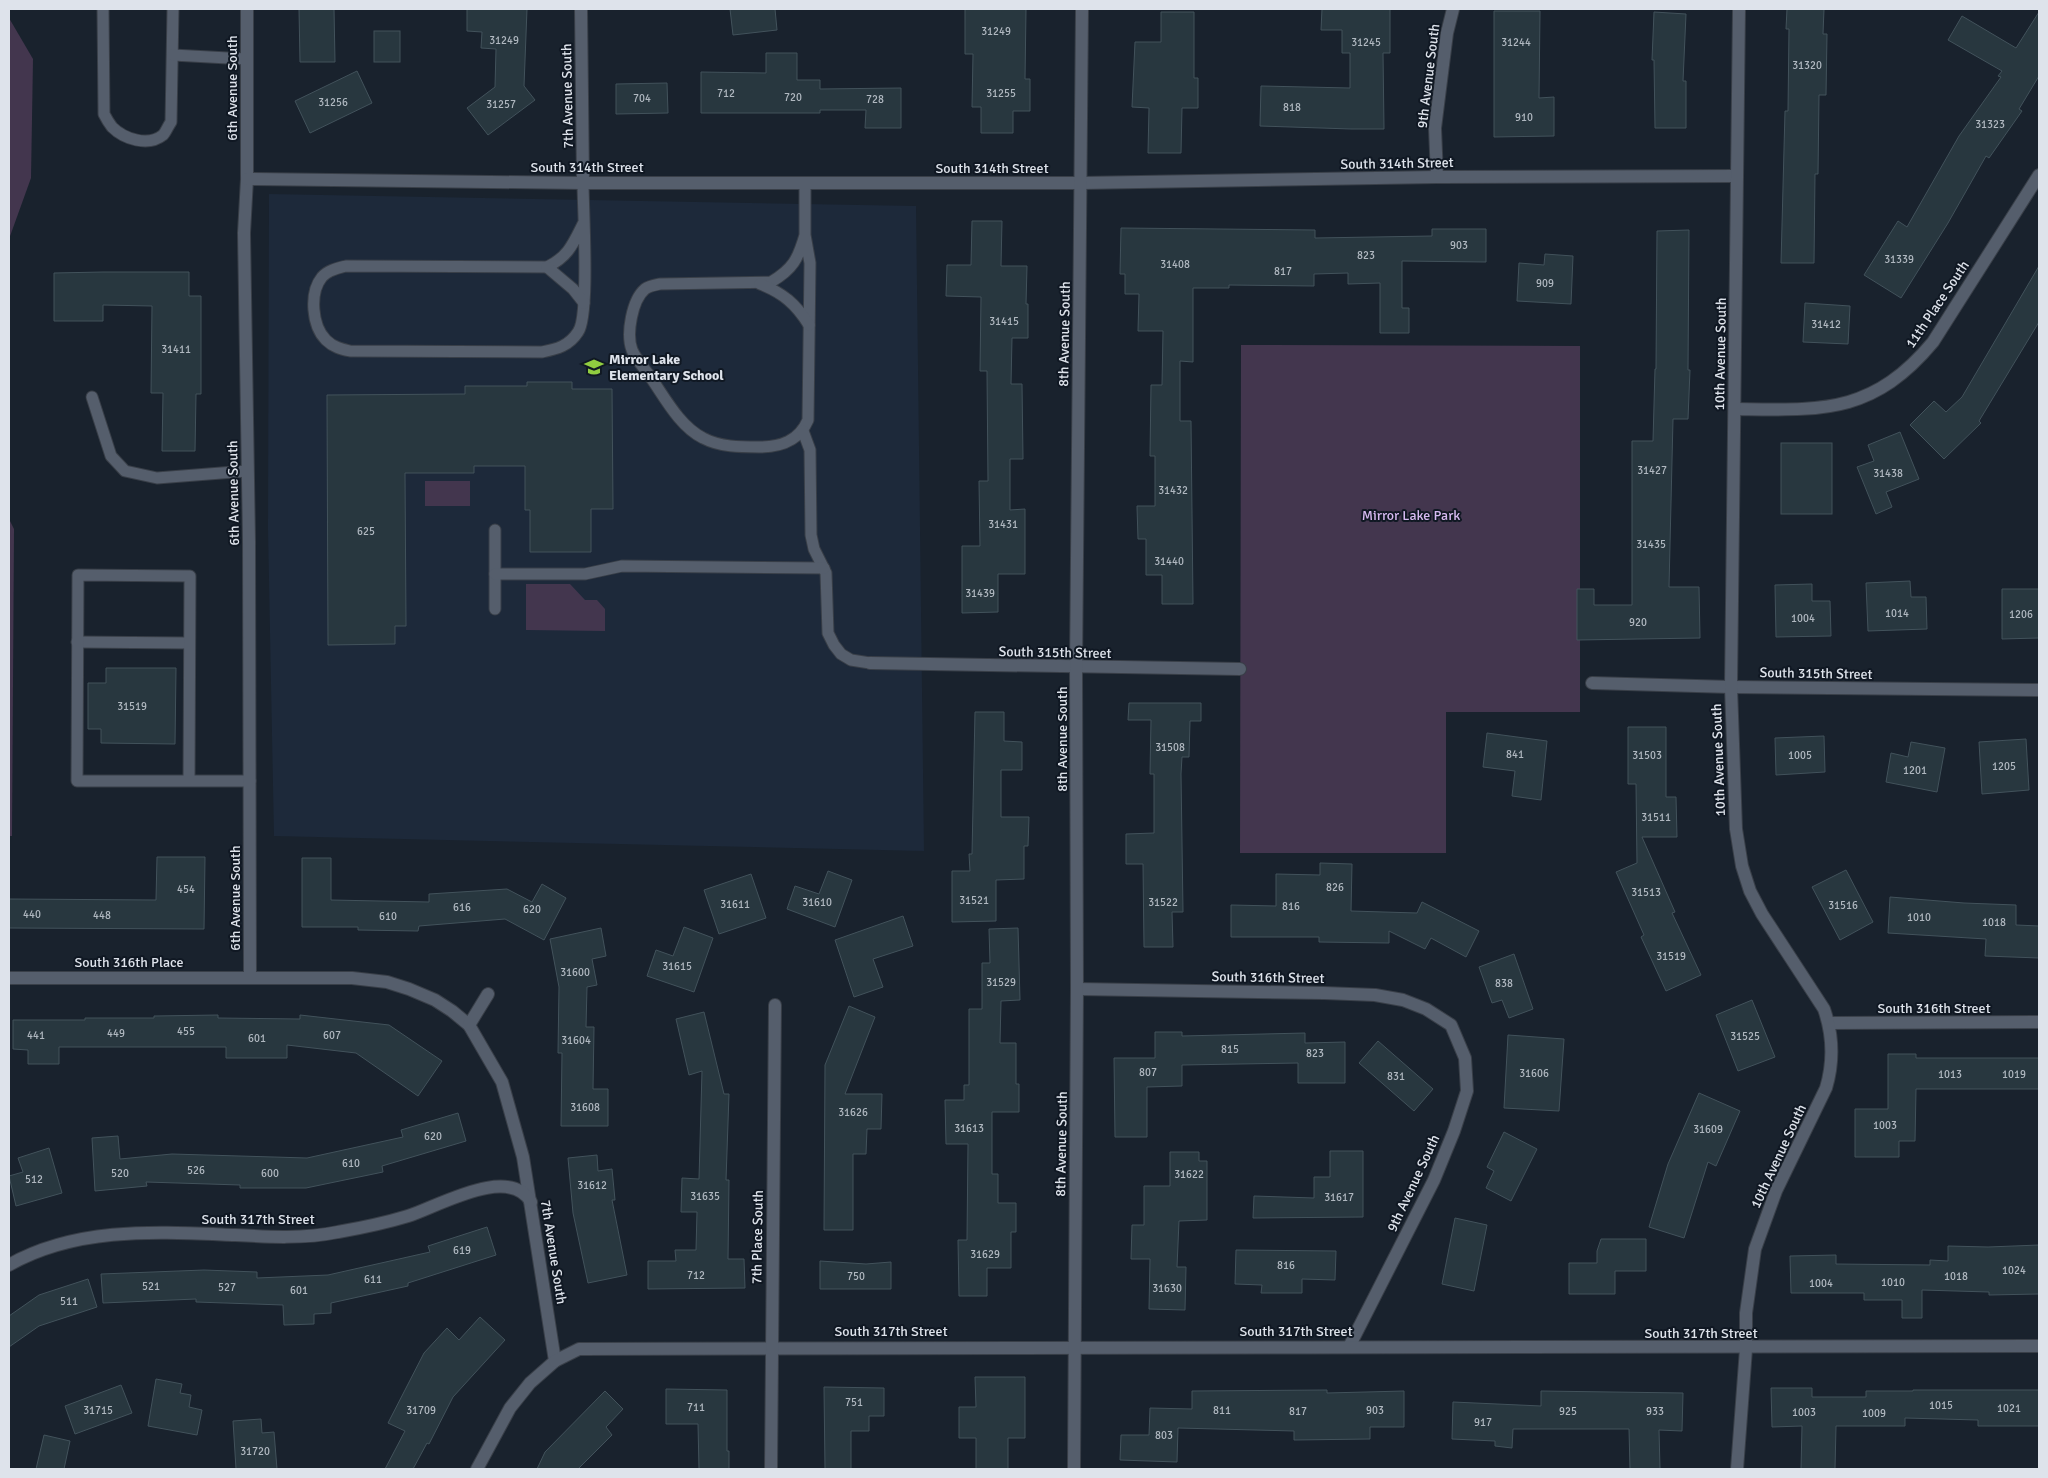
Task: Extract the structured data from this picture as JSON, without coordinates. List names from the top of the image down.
{
  "streets": {
    "street": [
      "9th Avenue South",
      "6th Avenue South",
      "7th Avenue South",
      "South 314th Street",
      "11th Place South",
      "8th Avenue South",
      "10th Avenue South",
      "South 315th Street",
      "South 316th Place",
      "South 316th Street",
      "South 317th Street",
      "7th Place South"
    ]
  },
  "crossings": [
    ["9th Avenue South", "South 314th Street"],
    ["9th Avenue South", "South 316th Street"],
    ["9th Avenue South", "South 317th Street"],
    ["6th Avenue South", "7th Avenue South"],
    ["6th Avenue South", "South 314th Street"],
    ["6th Avenue South", "South 316th Place"],
    ["7th Avenue South", "South 314th Street"],
    ["7th Avenue South", "South 316th Place"],
    ["7th Avenue South", "South 317th Street"],
    ["South 314th Street", "8th Avenue South"],
    ["South 314th Street", "10th Avenue South"],
    ["11th Place South", "10th Avenue South"],
    ["8th Avenue South", "South 315th Street"],
    ["8th Avenue South", "South 316th Street"],
    ["8th Avenue South", "South 317th Street"],
    ["10th Avenue South", "South 315th Street"],
    ["10th Avenue South", "South 316th Street"],
    ["10th Avenue South", "South 317th Street"],
    ["South 317th Street", "7th Place South"]
  ],
  "parks": ["Mirror Lake Park"],
  "places": {
    "school or university": ["Mirror Lake Elementary School"]
  },
  "house_numbers": [
    "31249",
    "31249",
    "31245",
    "31244",
    "31320",
    "712",
    "31255",
    "720",
    "704",
    "728",
    "31256",
    "31257",
    "818",
    "910",
    "31323",
    "903",
    "823",
    "31339",
    "31408",
    "817",
    "909",
    "31415",
    "31412",
    "31411",
    "31427",
    "31438",
    "31432",
    "31431",
    "625",
    "31435",
    "31440",
    "31439",
    "1014",
    "1206",
    "1004",
    "920",
    "31519",
    "31508",
    "841",
    "31503",
    "1005",
    "1205",
    "1201",
    "31511",
    "826",
    "454",
    "31513",
    "31521",
    "31610",
    "31522",
    "31611",
    "31516",
    "816",
    "616",
    "620",
    "440",
    "448",
    "610",
    "1010",
    "1018",
    "31519",
    "31615",
    "31600",
    "31529",
    "838",
    "455",
    "449",
    "441",
    "607",
    "31525",
    "601",
    "31604",
    "815",
    "823",
    "807",
    "31606",
    "1013",
    "1019",
    "831",
    "31608",
    "31626",
    "1003",
    "31613",
    "31609",
    "620",
    "610",
    "526",
    "520",
    "600",
    "31622",
    "512",
    "31612",
    "31635",
    "31617",
    "619",
    "31629",
    "816",
    "1024",
    "712",
    "750",
    "1018",
    "611",
    "1010",
    "1004",
    "521",
    "527",
    "31630",
    "601",
    "511",
    "751",
    "1015",
    "711",
    "1021",
    "31715",
    "31709",
    "811",
    "903",
    "817",
    "925",
    "933",
    "1003",
    "1009",
    "917",
    "803",
    "31720"
  ]
}
